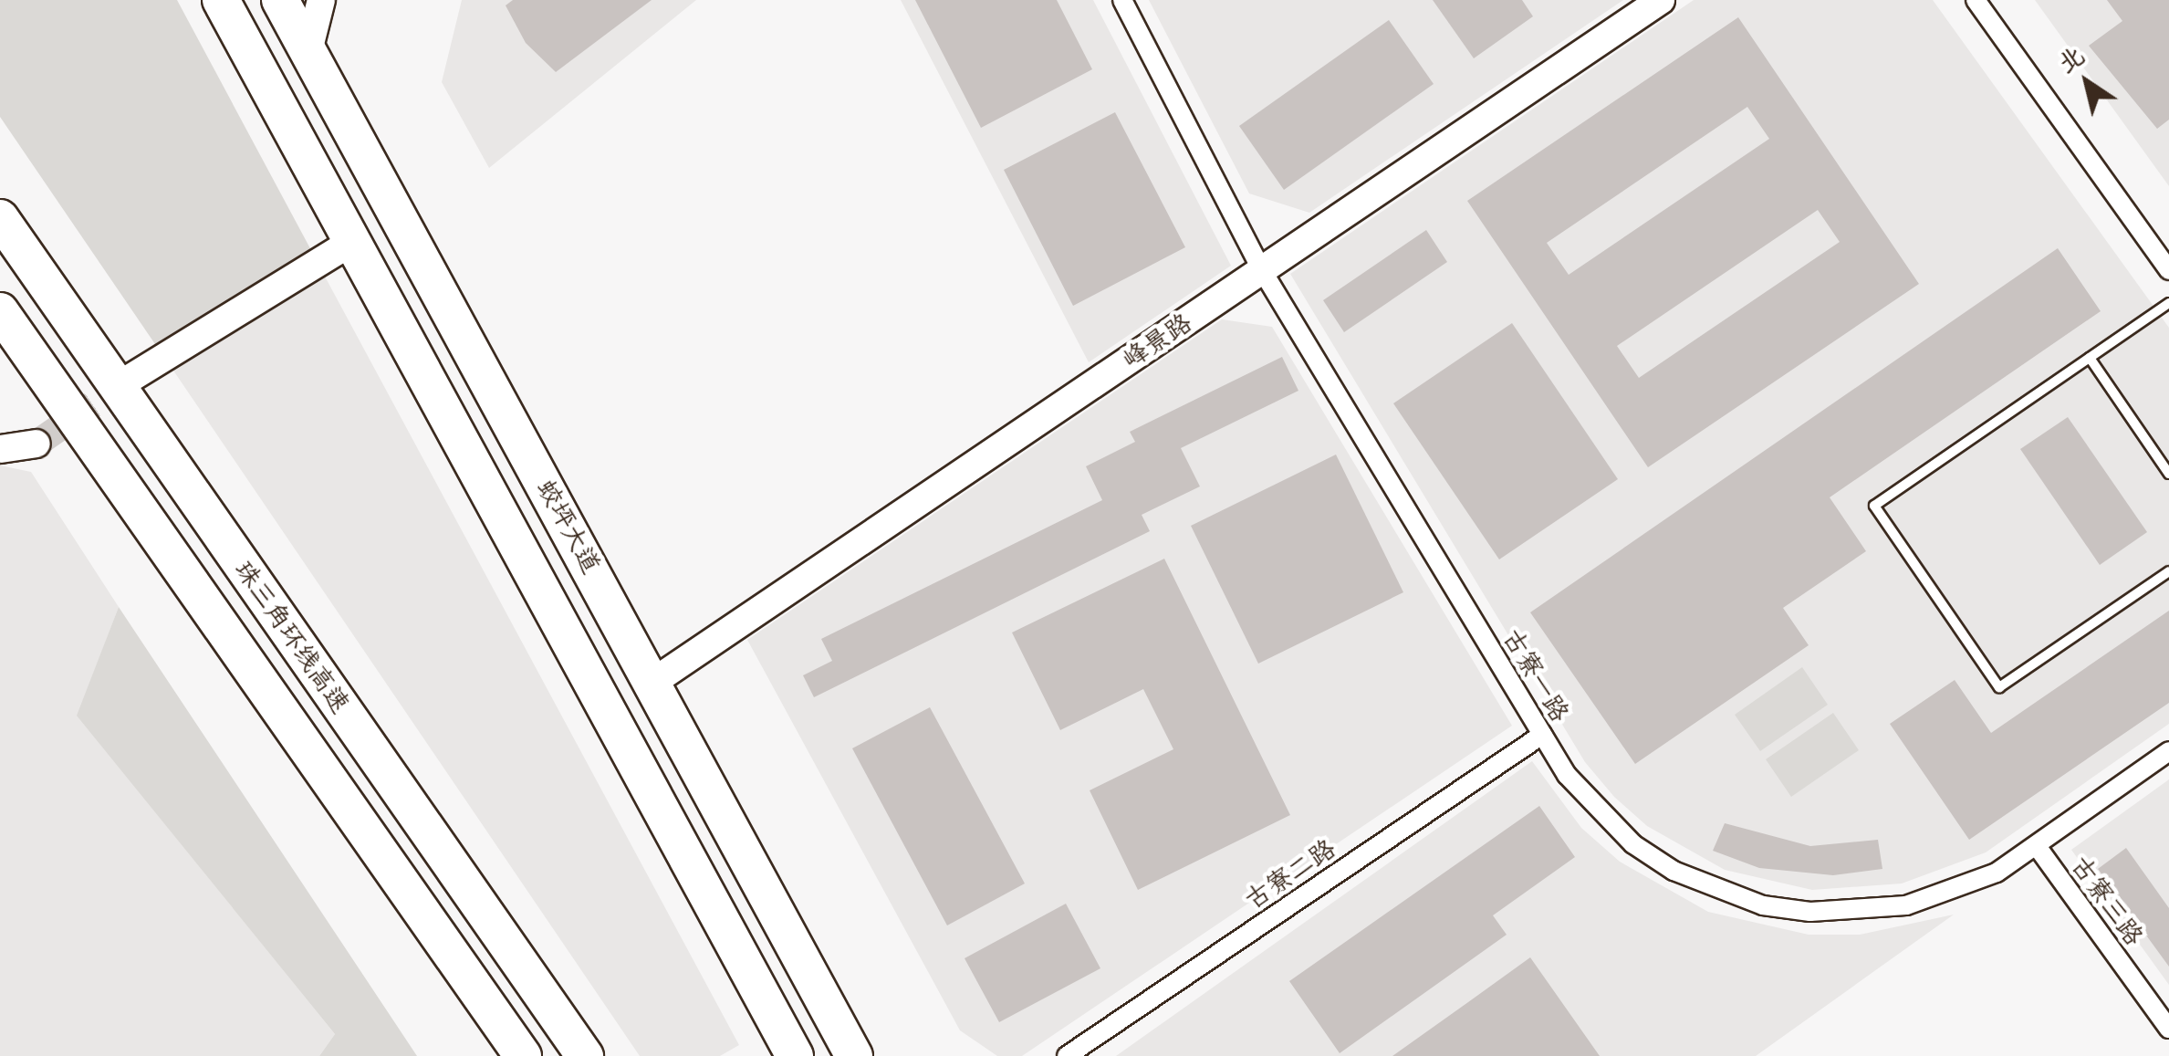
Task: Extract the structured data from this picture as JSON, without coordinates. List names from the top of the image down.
{
  "streets": {
    "highway": ["蛟坪大道", "珠三角环线高速"],
    "street": [
      "峰景路",
      "古寮一路",
      "古寮二路",
      "古寮三路"
    ]
  },
  "crossings": [
    ["峰景路", "蛟坪大道"],
    ["峰景路", "古寮一路"],
    ["古寮一路", "古寮二路"],
    ["古寮一路", "古寮三路"]
  ],
  "north": "top left"
}
